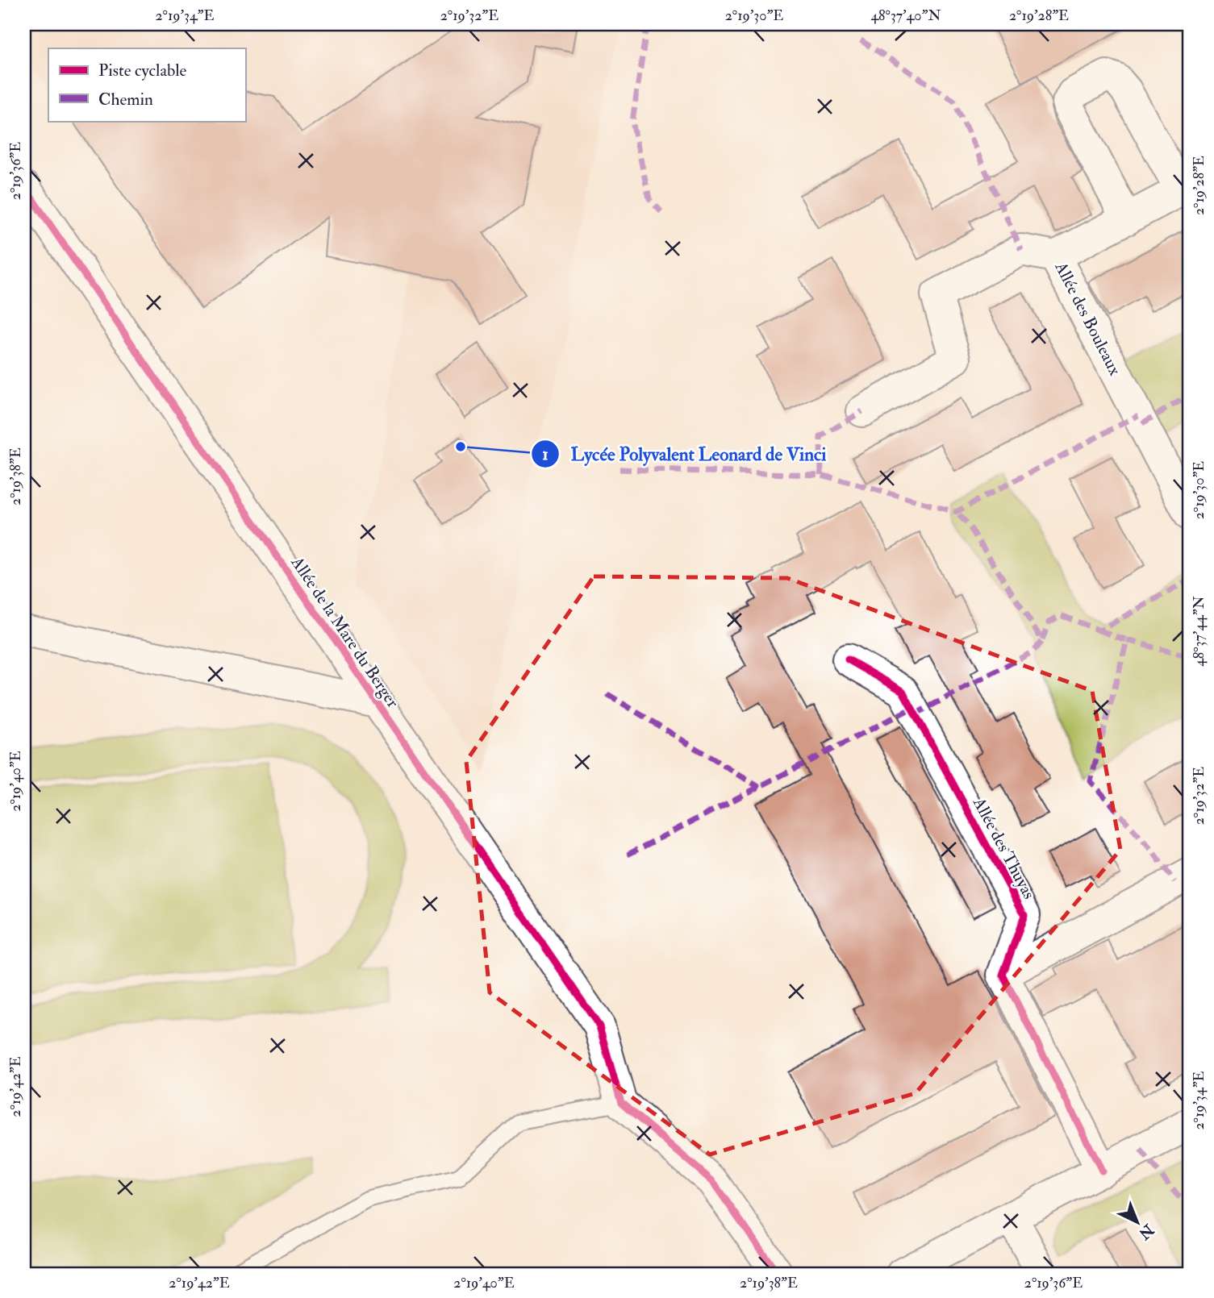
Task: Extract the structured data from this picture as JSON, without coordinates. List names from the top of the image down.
{
  "streets": {
    "street": ["Allée des Bouleaux", "Allée de la Mare du Berger", "Allée des Thuyas"]
  },
  "places": ["Lycée Polyvalent Leonard de Vinci"],
  "legend": ["Piste cyclable", "Chemin"],
  "north": "bottom right",
  "coordinates": [
    "2°19'34\"E",
    "2°19'32\"E",
    "2°19'30\"E",
    "48°37'40\"N",
    "2°19'28\"E",
    "2°19'36\"E",
    "2°19'38\"E",
    "48°37'44\"N",
    "2°19'40\"E",
    "2°19'42\"E"
  ]
}
